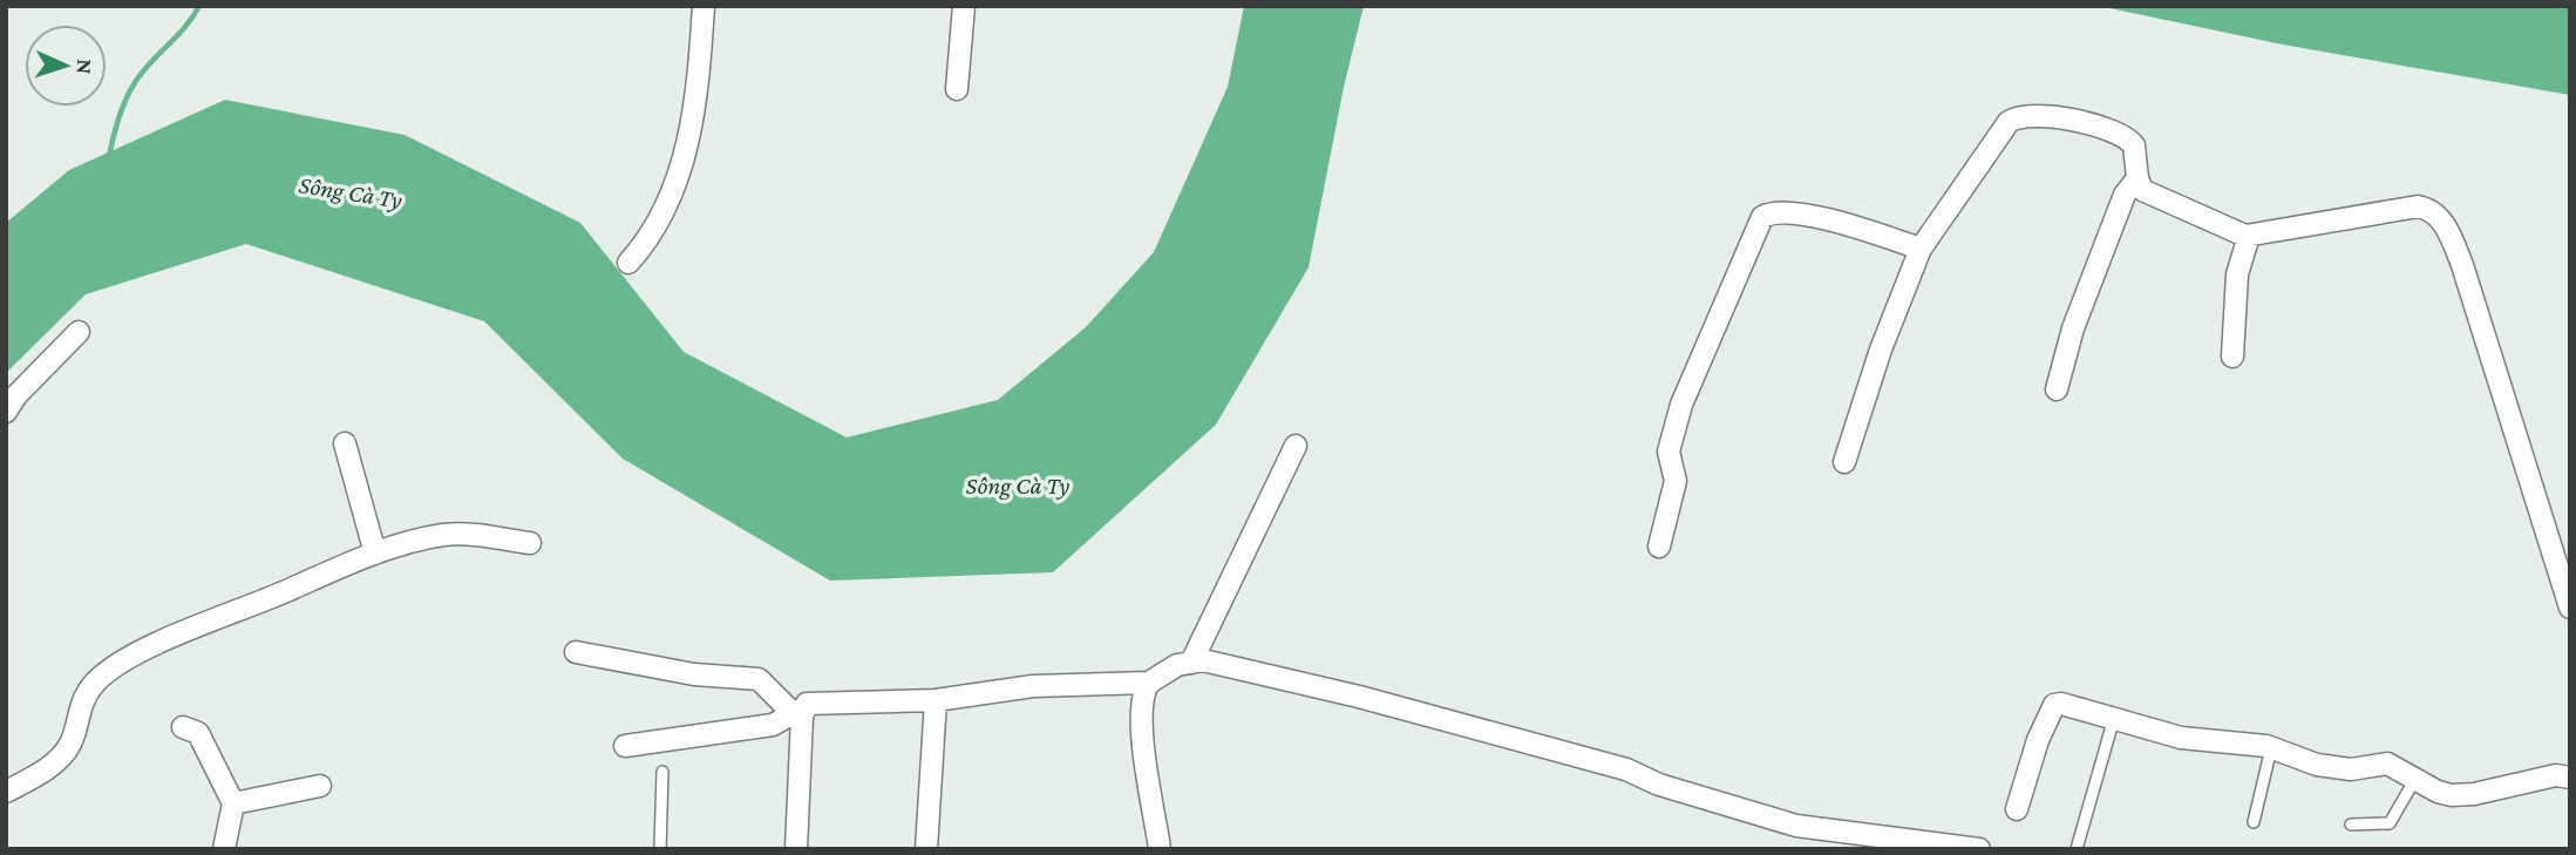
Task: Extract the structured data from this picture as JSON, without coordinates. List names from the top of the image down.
{
  "water": ["Sông Cà Ty"],
  "north": "right"
}
